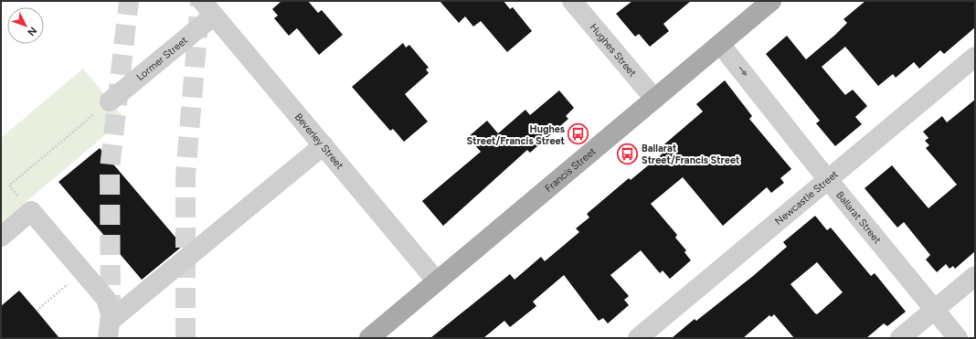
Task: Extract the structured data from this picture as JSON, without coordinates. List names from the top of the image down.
{
  "streets": {
    "main road": ["Francis Street"],
    "street": [
      "Hughes Street",
      "Lormer Street",
      "Beverley Street",
      "Newcastle Street",
      "Ballarat Street"
    ]
  },
  "crossings": [
    ["Hughes Street", "Francis Street"],
    ["Lormer Street", "Beverley Street"],
    ["Beverley Street", "Francis Street"],
    ["Francis Street", "Ballarat Street"],
    ["Newcastle Street", "Ballarat Street"]
  ],
  "one_way": ["Ballarat Street"],
  "places": {
    "bus stop": ["Hughes Street/Francis Street", "Ballarat Street/Francis Street"]
  },
  "north": "bottom right"
}
